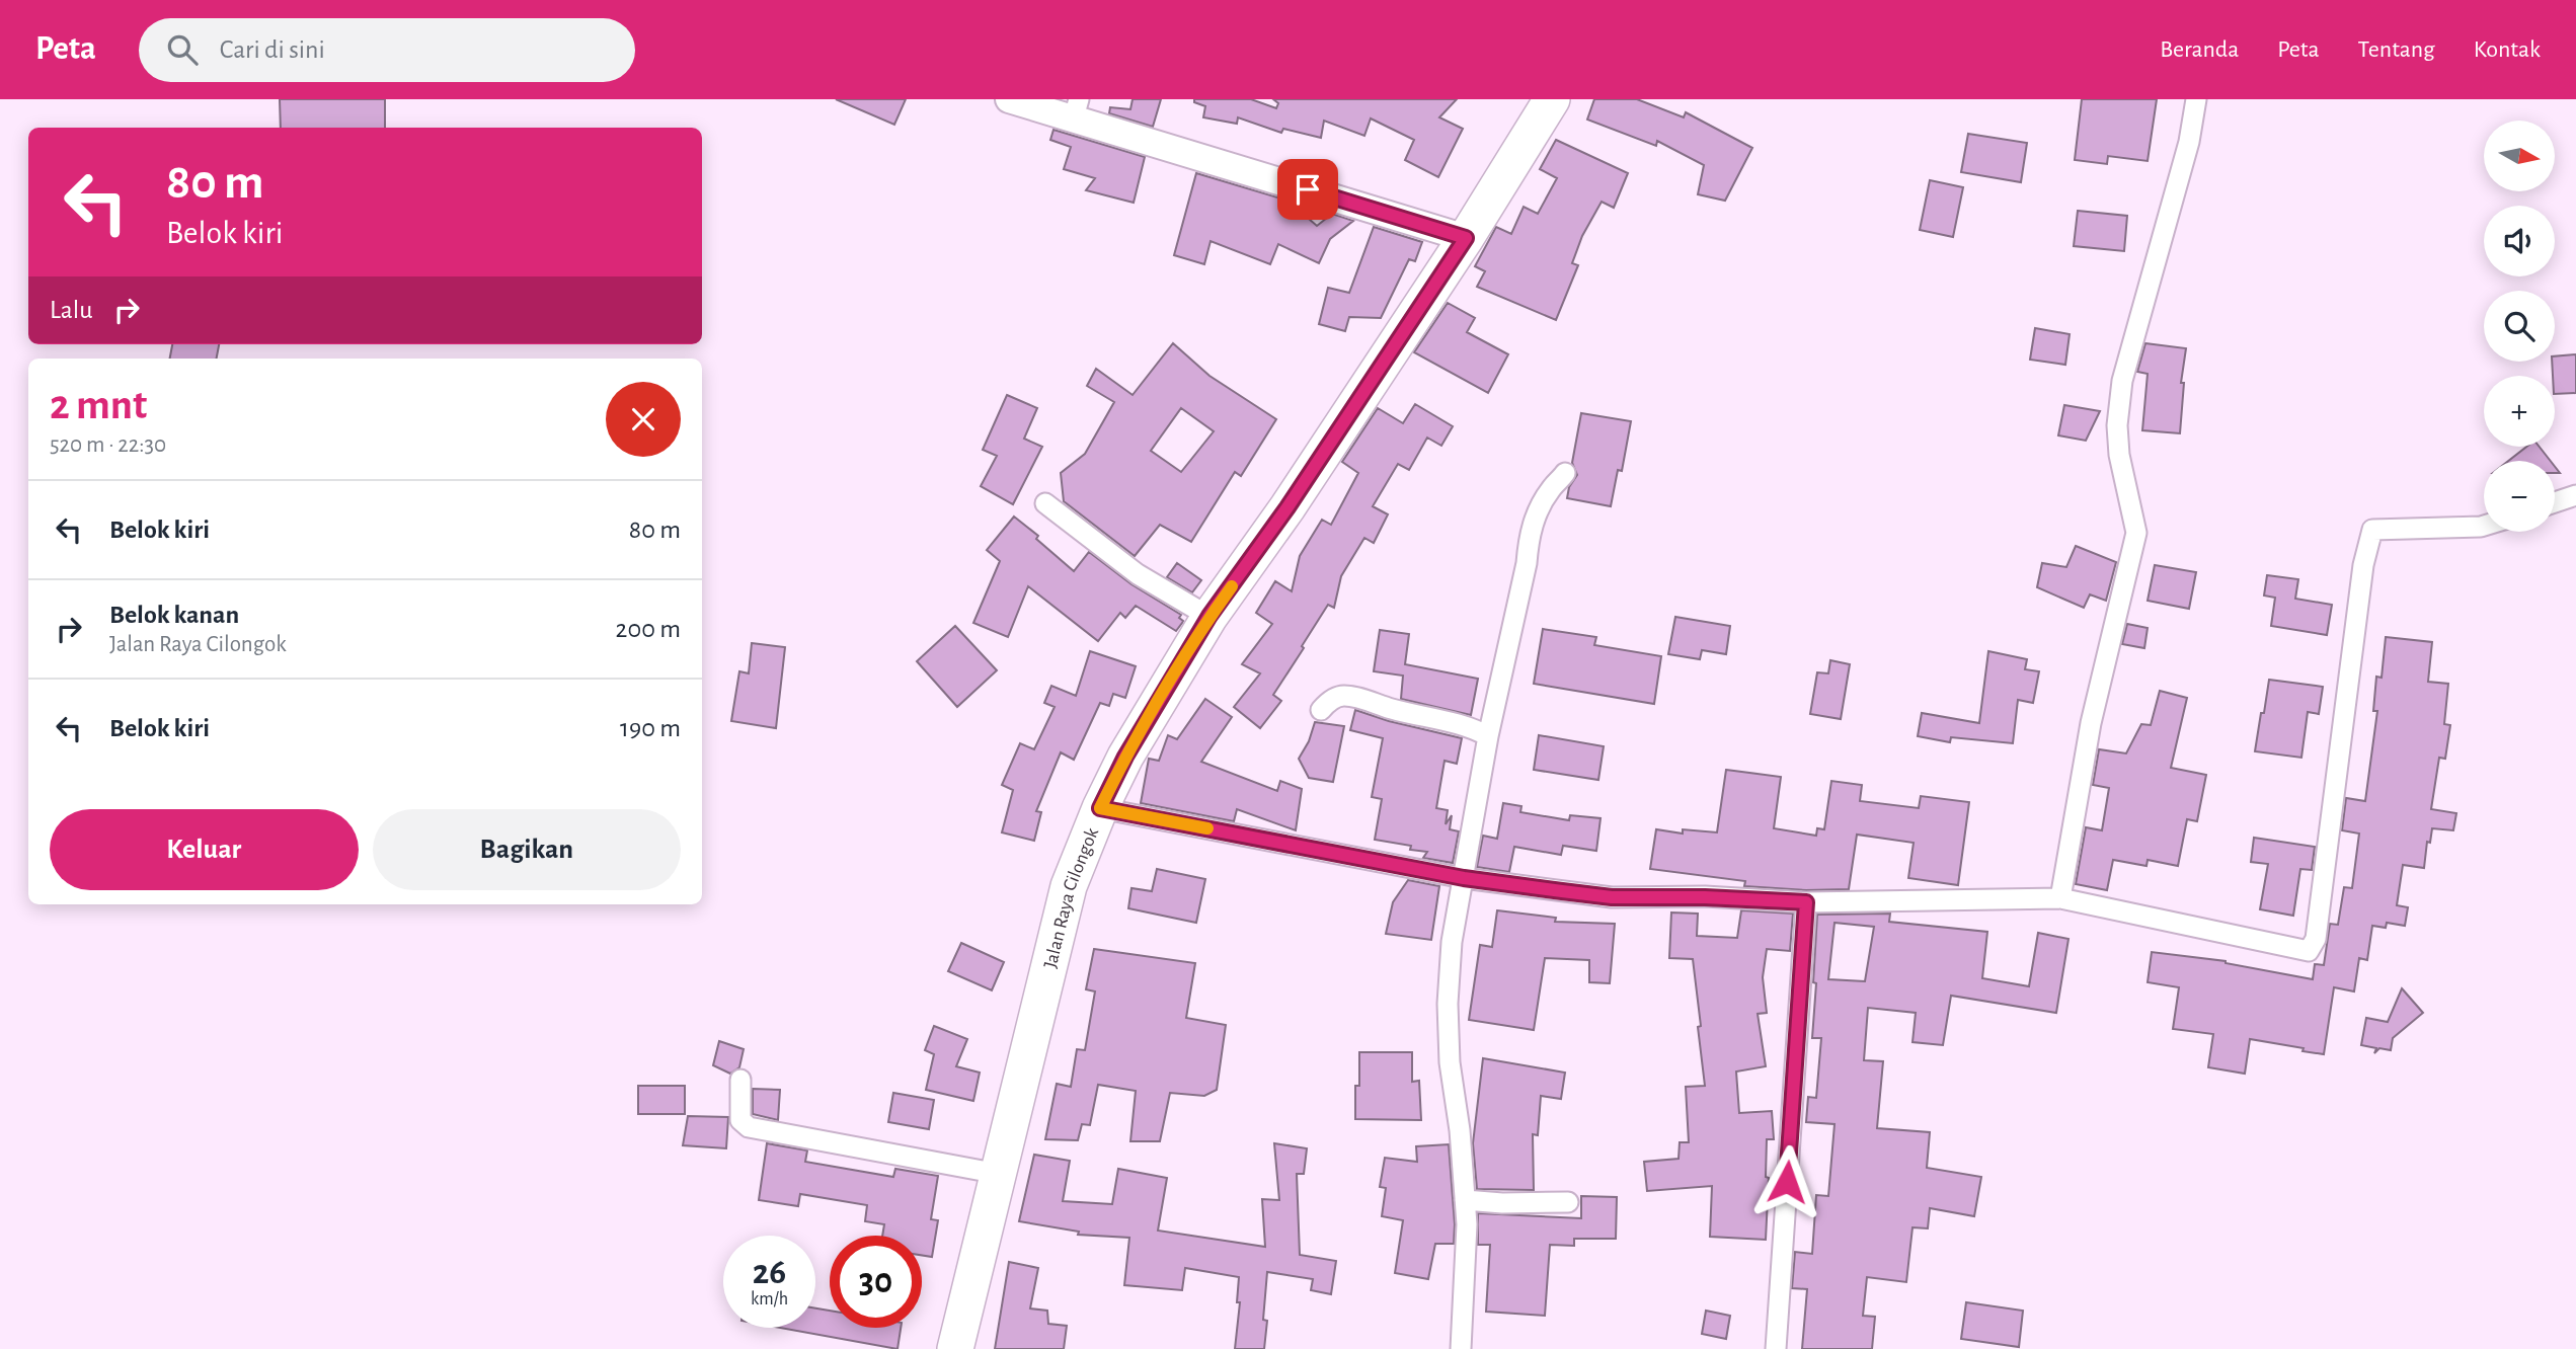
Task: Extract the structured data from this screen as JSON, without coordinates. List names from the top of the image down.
{
  "streets": {
    "highway": ["Jalan Raya Cilongok"]
  },
  "north": "right",
  "page": {
    "header": "Peta",
    "search": "Cari di sini",
    "nav": [
      "Beranda",
      "Peta",
      "Tentang",
      "Kontak"
    ],
    "map_buttons": ["+", "−"],
    "turn": ["80 m", "Belok kiri"],
    "then": "Lalu",
    "heading": ["2 mnt", "520 m · 22:30"],
    "list": [
      {
        "name": "Belok kiri",
        "value": "80 m"
      },
      {
        "name": "Belok kanan",
        "note": "Jalan Raya Cilongok",
        "value": "200 m"
      },
      {
        "name": "Belok kiri",
        "value": "190 m"
      }
    ],
    "buttons": ["Keluar", "Bagikan"],
    "speed": "26 km/h",
    "limit": "30"
  }
}
